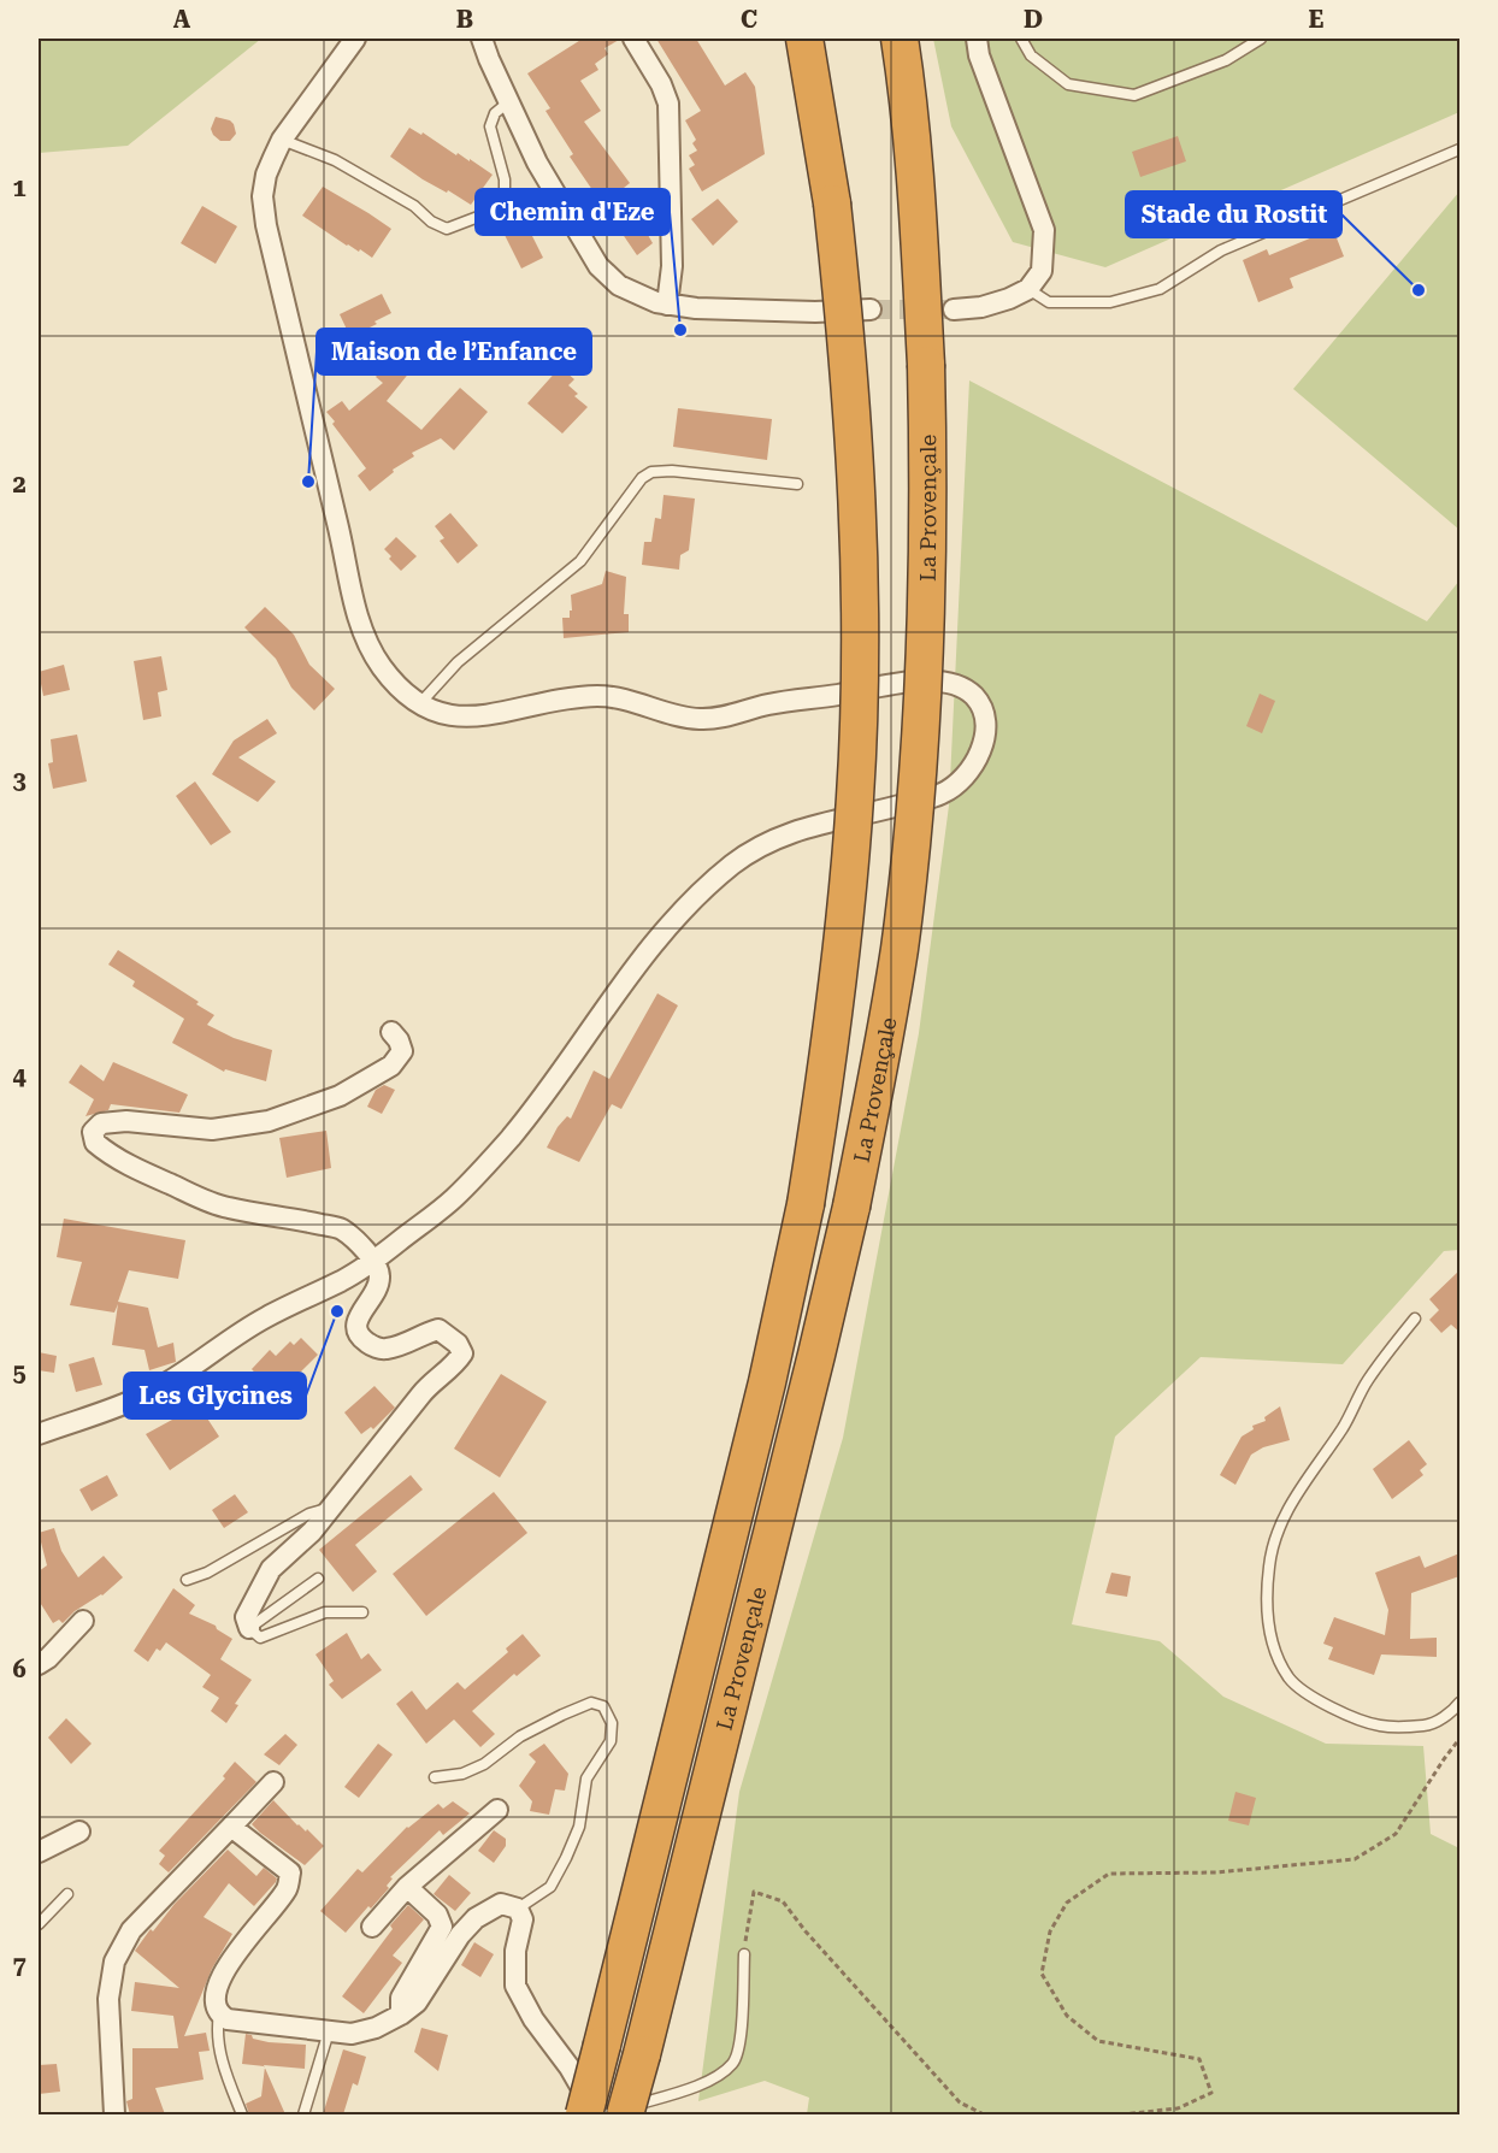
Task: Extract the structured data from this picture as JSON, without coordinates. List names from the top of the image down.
{
  "streets": {
    "highway": ["La Provençale"]
  },
  "places": [
    "Stade du Rostit",
    "Chemin d'Eze",
    "Maison de l’Enfance",
    "Les Glycines"
  ],
  "grid": {
    "columns": [
      "A",
      "B",
      "C",
      "D",
      "E"
    ],
    "rows": [
      "1",
      "2",
      "3",
      "4",
      "5",
      "6",
      "7"
    ]
  }
}
